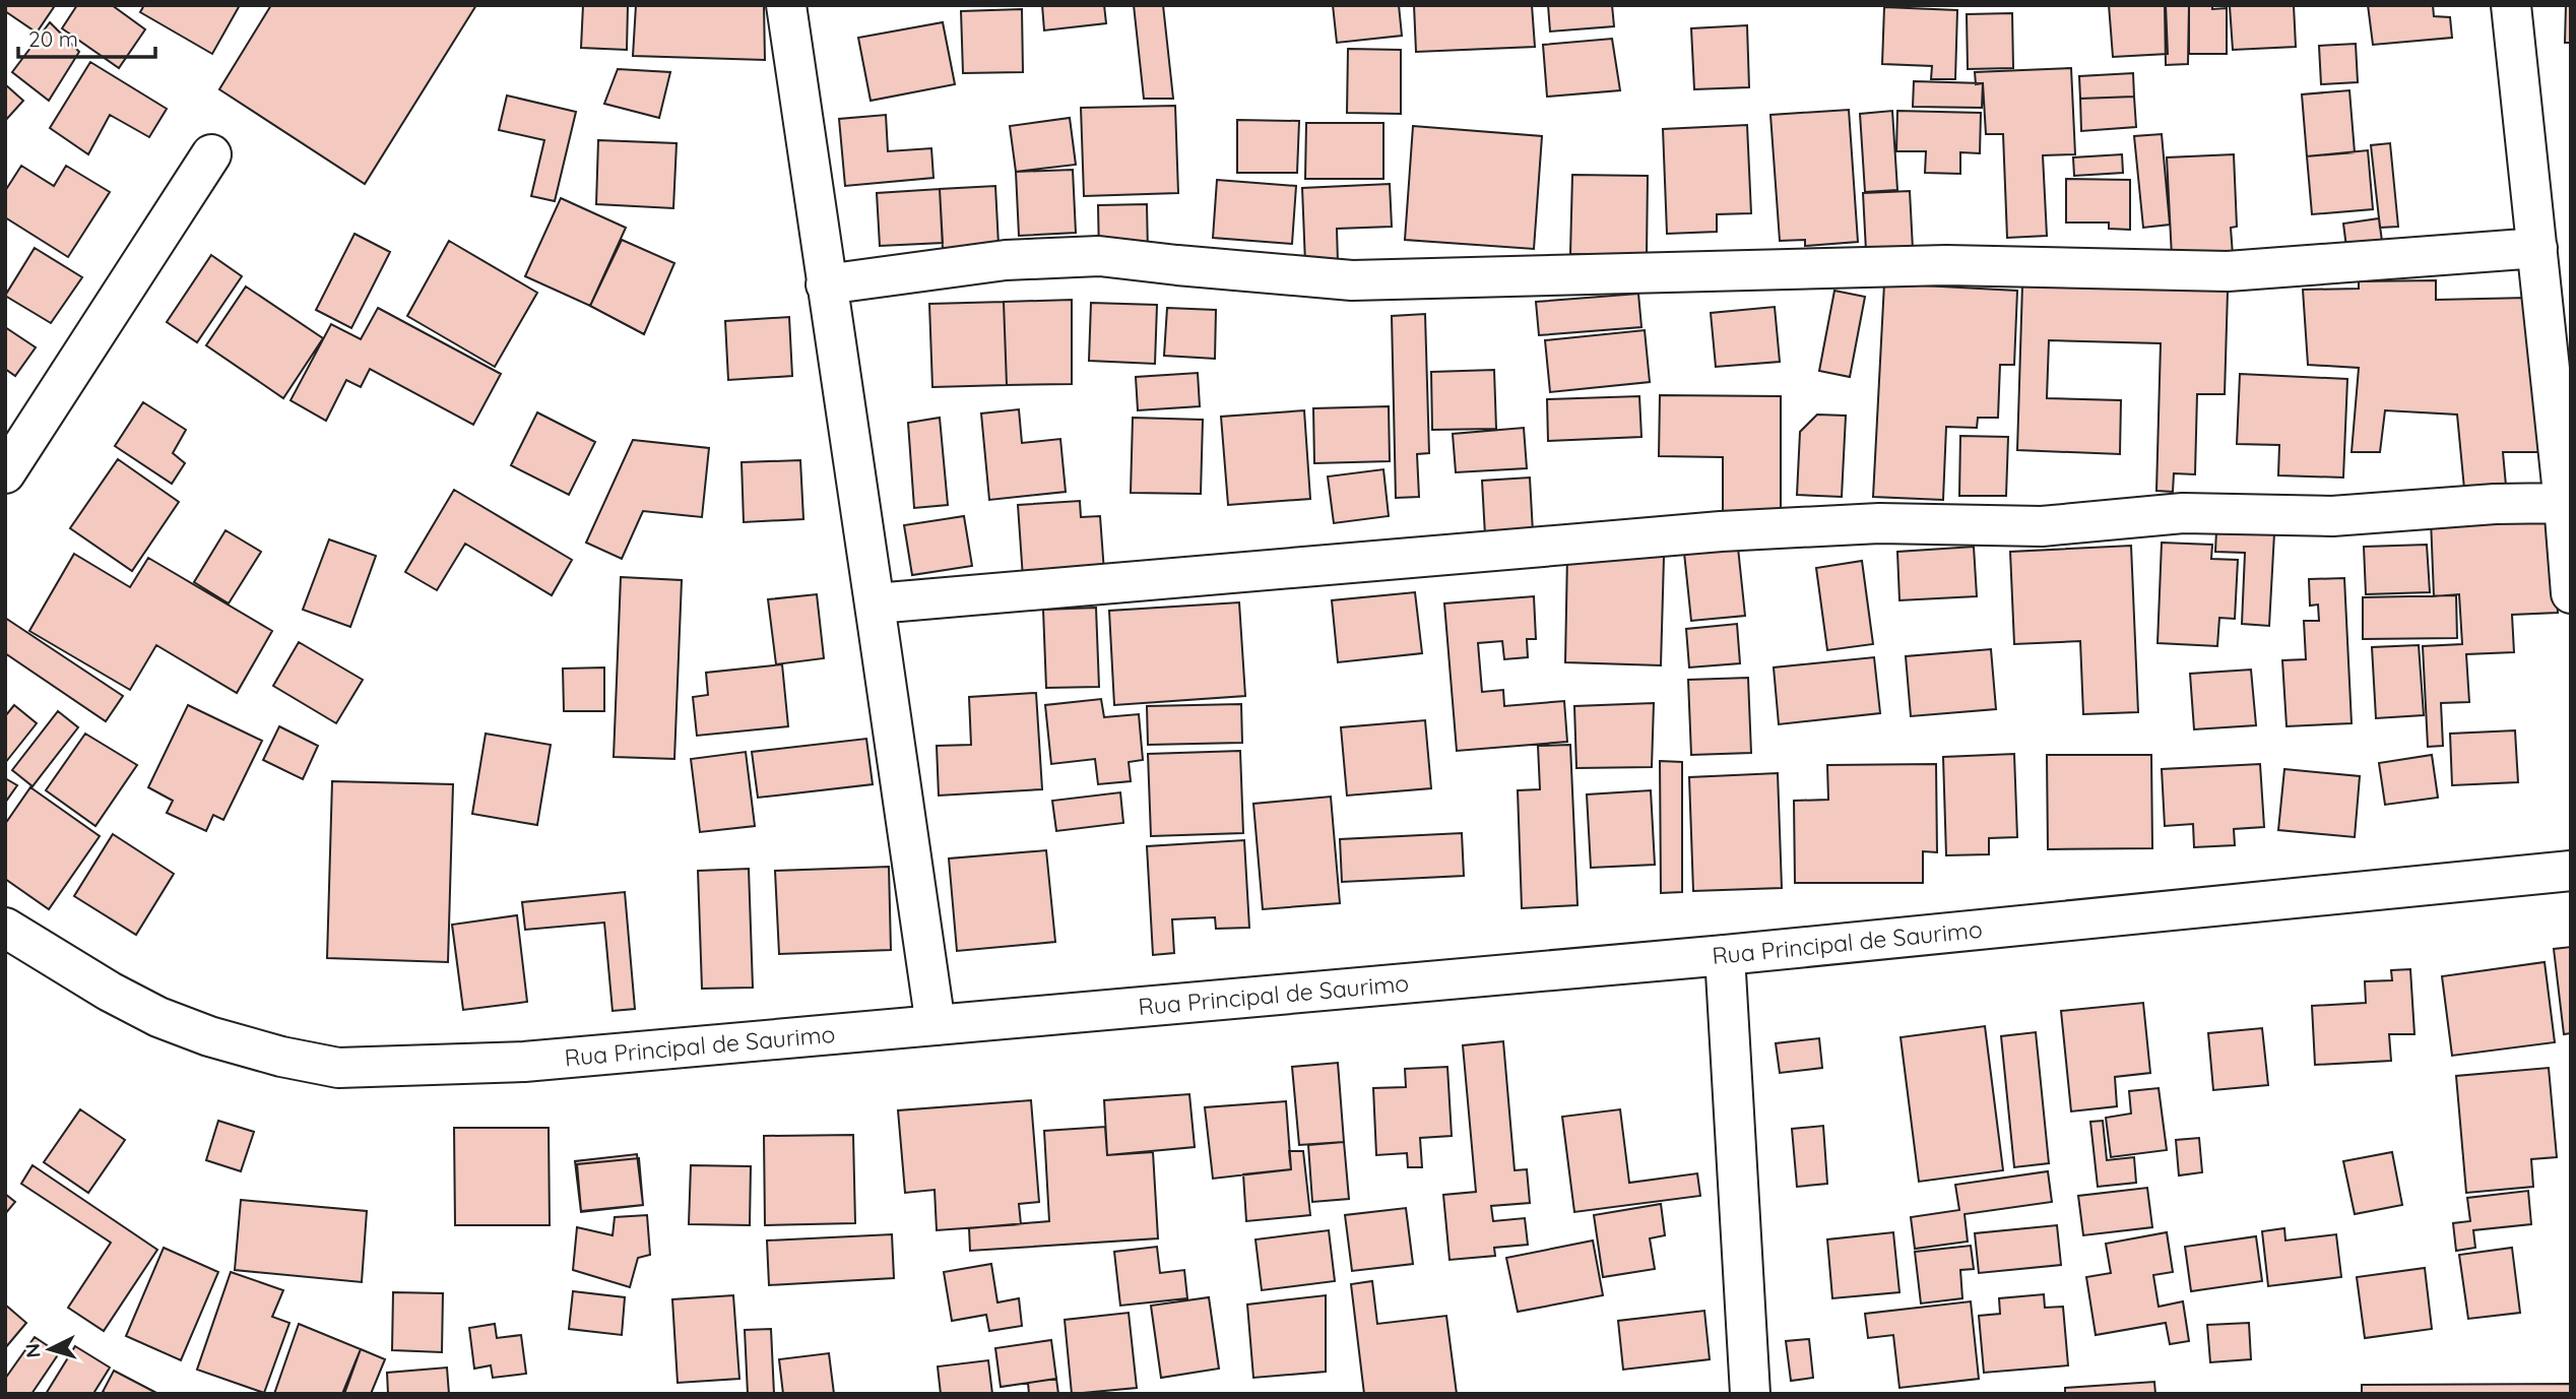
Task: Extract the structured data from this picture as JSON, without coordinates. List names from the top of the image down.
{
  "streets": {
    "street": ["Rua Principal de Saurimo"]
  },
  "scale_bar": "20 m",
  "north": "left"
}
